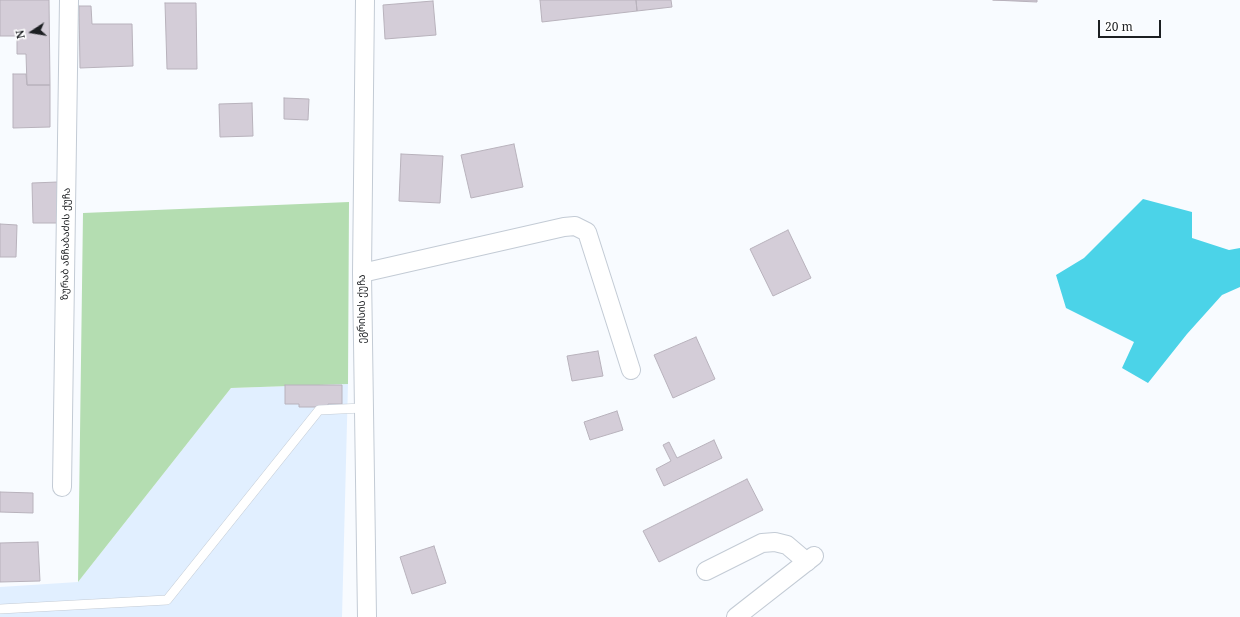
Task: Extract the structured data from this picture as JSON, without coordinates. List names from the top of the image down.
{
  "streets": {
    "street": ["ზურაბ ანჩაბაძის ქუჩა", "ეგრისის ქუჩა"]
  },
  "scale_bar": "20 m",
  "north": "left"
}
